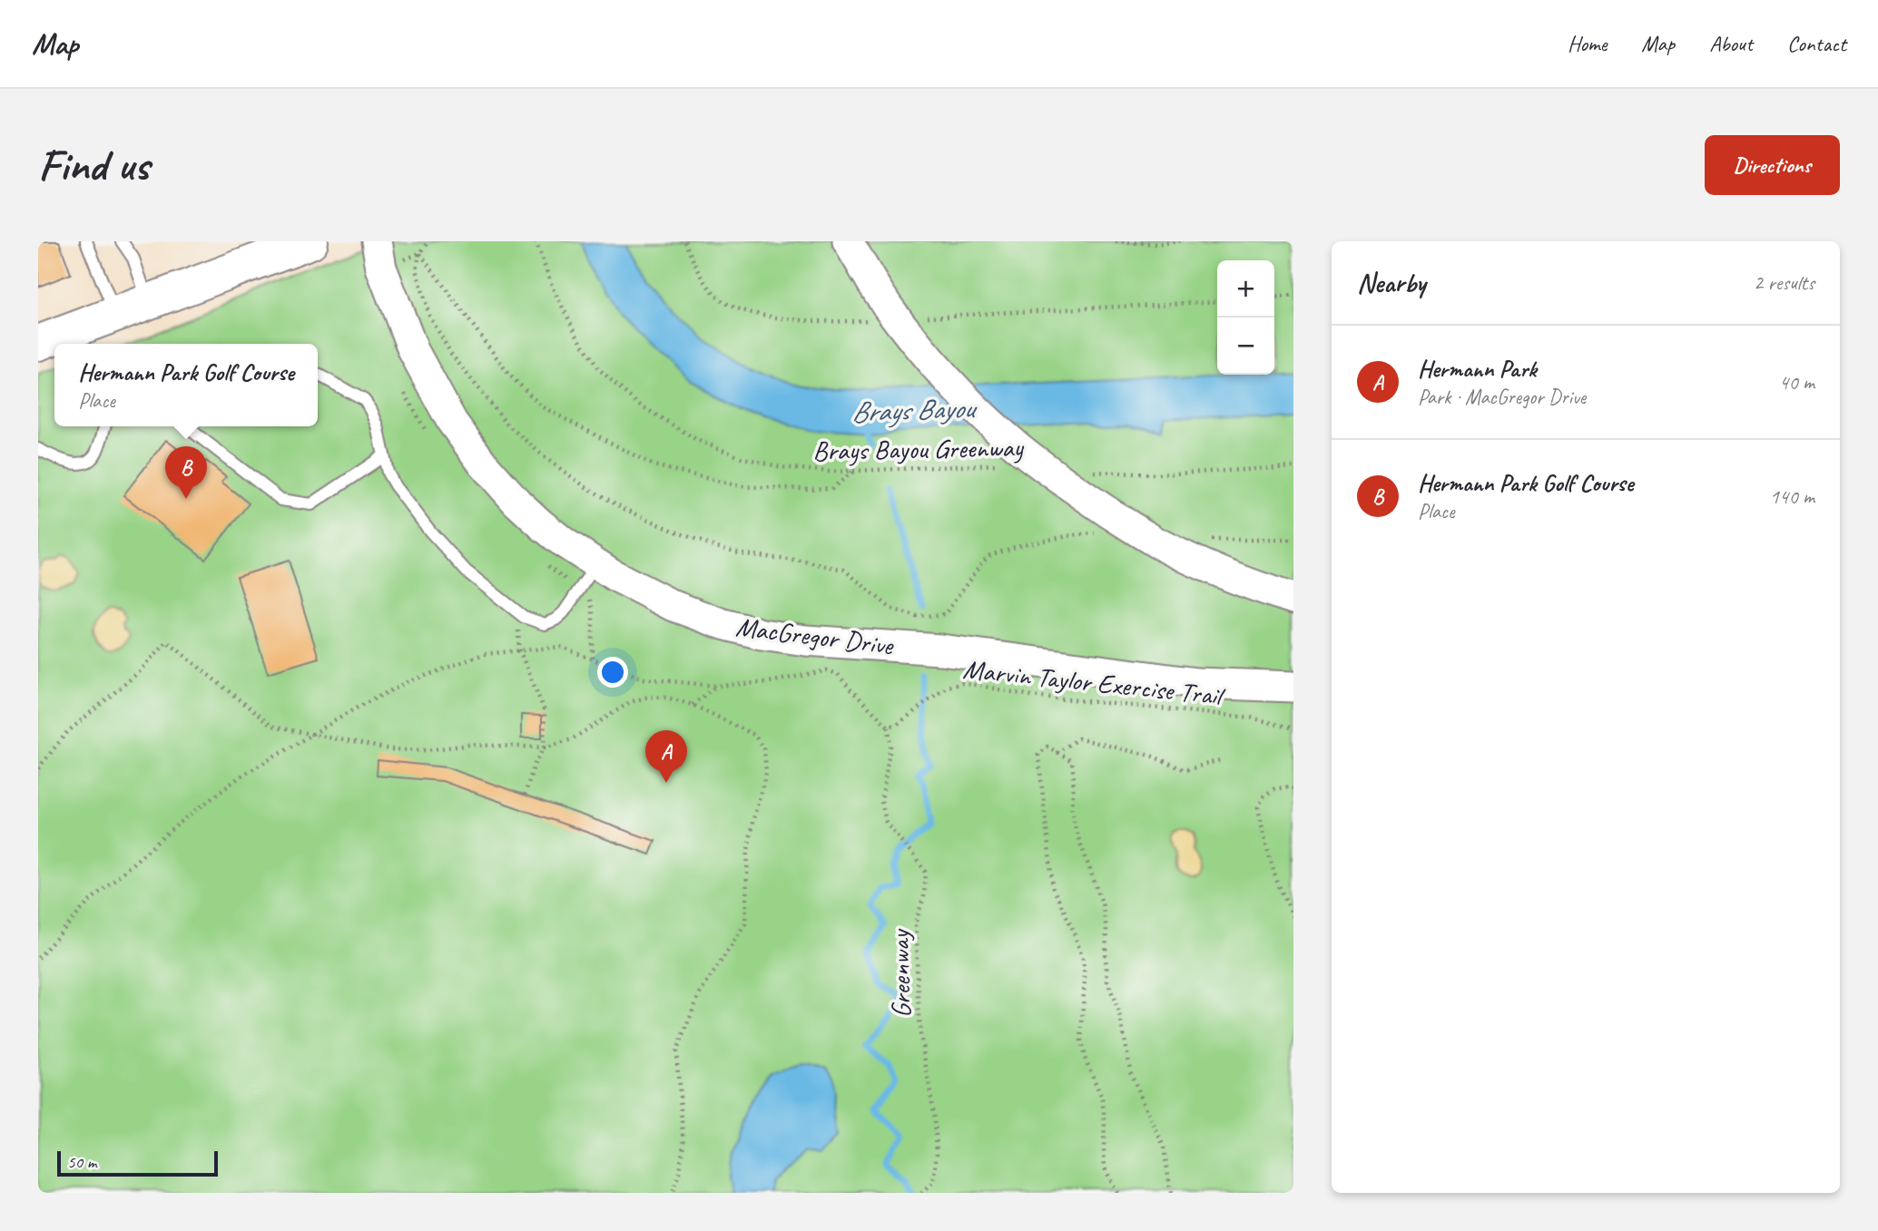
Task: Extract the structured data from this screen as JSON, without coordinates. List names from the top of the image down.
{
  "streets": {
    "main road": ["MacGregor Drive"],
    "path": ["Brays Bayou Greenway", "Marvin Taylor Exercise Trail", "Greenway"]
  },
  "crossings": [
    ["Marvin Taylor Exercise Trail", "Greenway"]
  ],
  "water": ["Brays Bayou"],
  "scale_bar": "50 m",
  "page": {
    "header": "Map",
    "nav": [
      "Home",
      "Map",
      "About",
      "Contact"
    ],
    "buttons": "Directions",
    "title": "Find us",
    "heading": ["Nearby", "2 results"],
    "map_buttons": ["+", "−"],
    "list": [
      {
        "mark": "A",
        "name": "Hermann Park",
        "note": "Park · MacGregor Drive",
        "value": "40 m"
      },
      {
        "mark": "B",
        "name": "Hermann Park Golf Course",
        "note": "Place",
        "value": "140 m"
      }
    ],
    "popup": ["Hermann Park Golf Course", "Place"],
    "pins": ["B", "A"],
    "scale": "50 m"
  }
}
